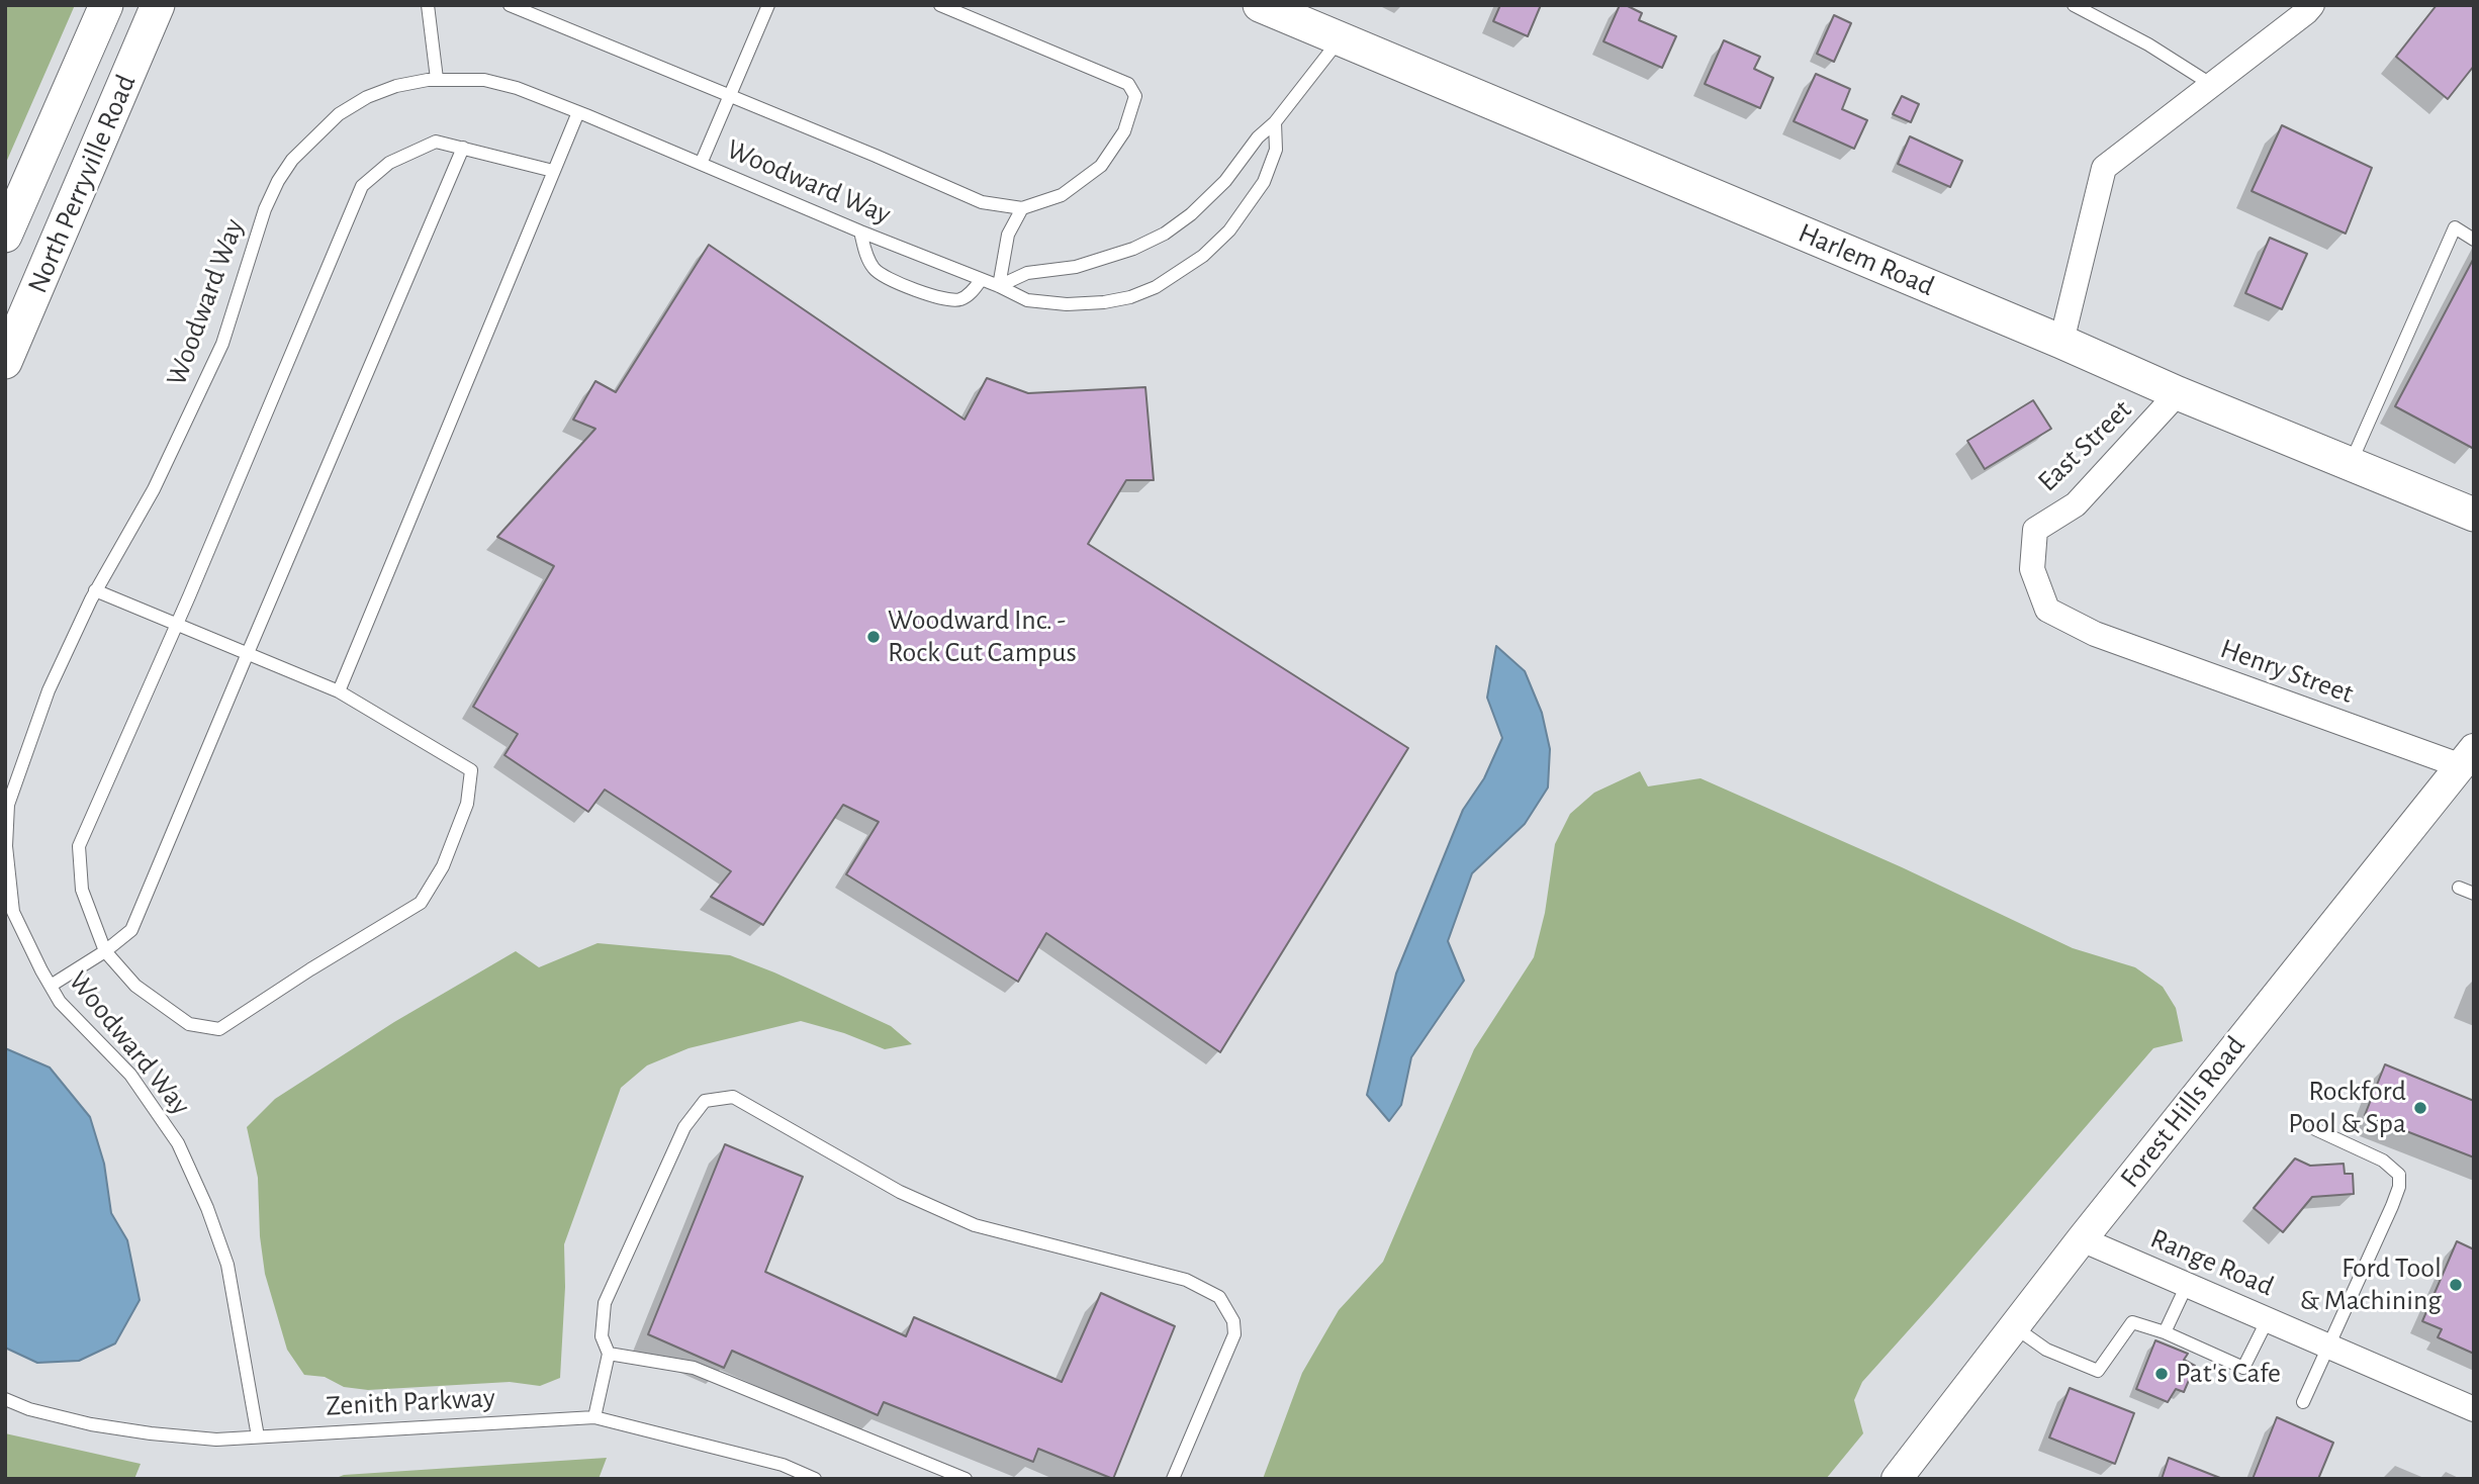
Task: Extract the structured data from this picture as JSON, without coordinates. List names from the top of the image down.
{
  "streets": {
    "main road": ["North Perryville Road", "Harlem Road"],
    "street": [
      "East Street",
      "Henry Street",
      "Forest Hills Road",
      "Range Road"
    ],
    "lane": ["Woodward Way", "Zenith Parkway"]
  },
  "crossings": [
    ["Woodward Way", "Zenith Parkway"],
    ["Harlem Road", "East Street"],
    ["East Street", "Henry Street"],
    ["Henry Street", "Forest Hills Road"],
    ["Forest Hills Road", "Range Road"]
  ],
  "places": [
    "Woodward Inc. - Rock Cut Campus",
    "Rockford Pool & Spa",
    "Ford Tool & Machining",
    "Pat's Cafe"
  ]
}
